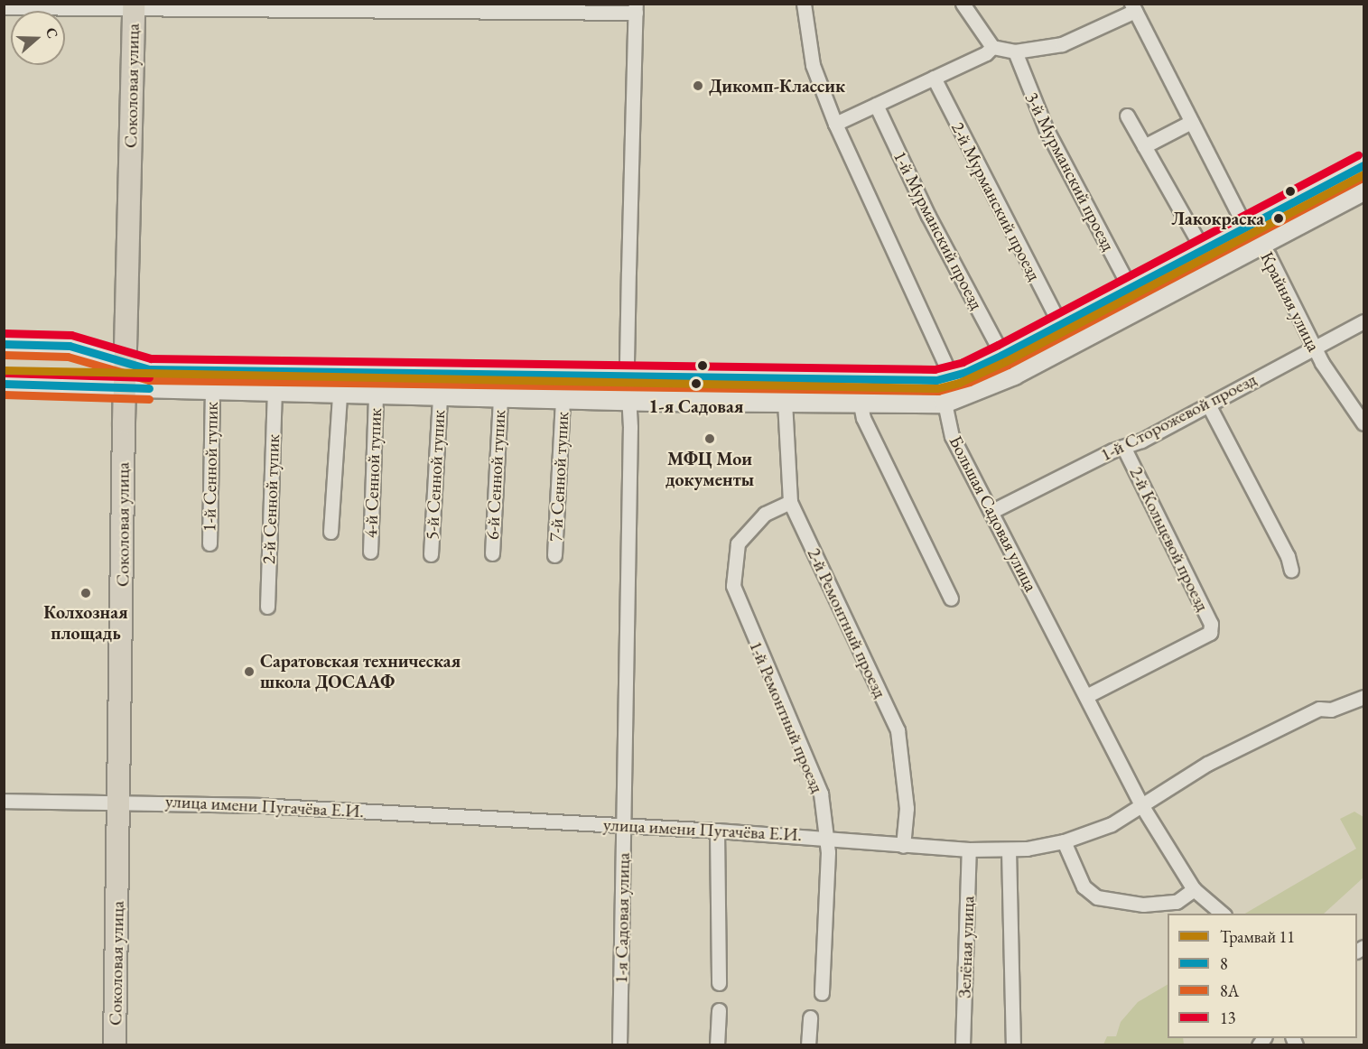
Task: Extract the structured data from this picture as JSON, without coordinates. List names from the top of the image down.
{
  "streets": {
    "main road": ["Соколовая улица"],
    "street": [
      "3-й Мурманский проезд",
      "2-й Мурманский проезд",
      "1-й Мурманский проезд",
      "Крайняя улица",
      "1-й Сторожевой проезд",
      "1-й Сенной тупик",
      "4-й Сенной тупик",
      "5-й Сенной тупик",
      "6-й Сенной тупик",
      "7-й Сенной тупик",
      "2-й Сенной тупик",
      "Большая Садовая улица",
      "2-й Кольцевой проезд",
      "2-й Ремонтный проезд",
      "1-й Ремонтный проезд",
      "улица имени Пугачёва Е.И.",
      "1-я Садовая улица",
      "Зелёная улица"
    ]
  },
  "crossings": [
    ["Соколовая улица", "улица имени Пугачёва Е.И."],
    ["Крайняя улица", "1-й Сторожевой проезд"],
    ["1-й Сторожевой проезд", "Большая Садовая улица"],
    ["1-й Сторожевой проезд", "2-й Кольцевой проезд"],
    ["Большая Садовая улица", "2-й Кольцевой проезд"],
    ["Большая Садовая улица", "улица имени Пугачёва Е.И."],
    ["2-й Ремонтный проезд", "1-й Ремонтный проезд"],
    ["2-й Ремонтный проезд", "улица имени Пугачёва Е.И."],
    ["1-й Ремонтный проезд", "улица имени Пугачёва Е.И."],
    ["улица имени Пугачёва Е.И.", "1-я Садовая улица"],
    ["улица имени Пугачёва Е.И.", "Зелёная улица"]
  ],
  "places": [
    "Дикомп-Классик",
    "Лакокраска",
    "1-я Садовая",
    "МФЦ Мои документы",
    "Колхозная площадь",
    "Саратовская техническая школа ДОСААФ"
  ],
  "lines": [
    "transit line 13",
    "transit line 8",
    "tram line 11",
    "transit line 8А"
  ],
  "legend": [
    "Трамвай 11",
    "8",
    "8А",
    "13"
  ],
  "north": "right"
}
